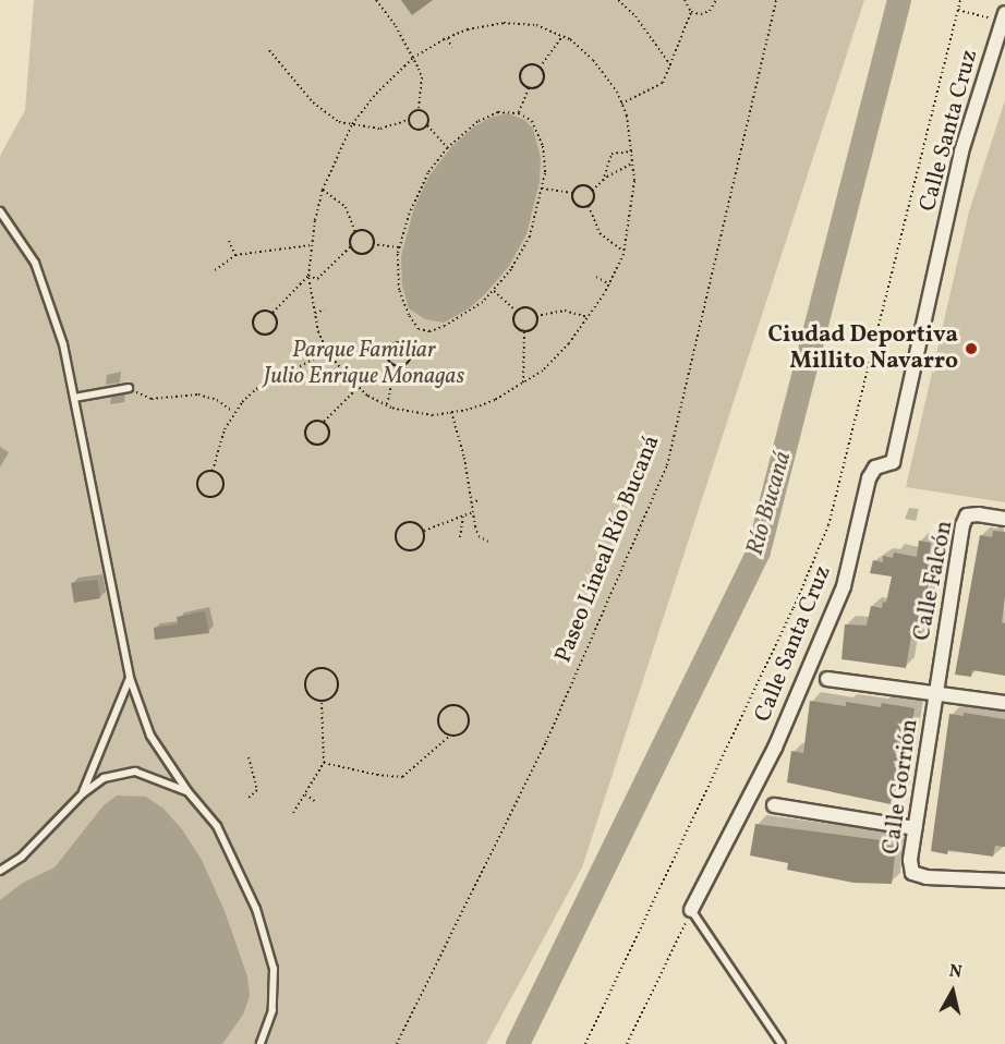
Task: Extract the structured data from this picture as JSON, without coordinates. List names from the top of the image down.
{
  "streets": {
    "street": ["Calle Santa Cruz", "Calle Falcón", "Calle Gorrión"],
    "path": ["Paseo Lineal Río Bucaná"]
  },
  "crossings": [
    ["Calle Falcón", "Calle Gorrión"]
  ],
  "water": ["Río Bucaná"],
  "parks": ["Parque Familiar Julio Enrique Monagas"],
  "places": ["Ciudad Deportiva Millito Navarro"],
  "north": "top"
}
